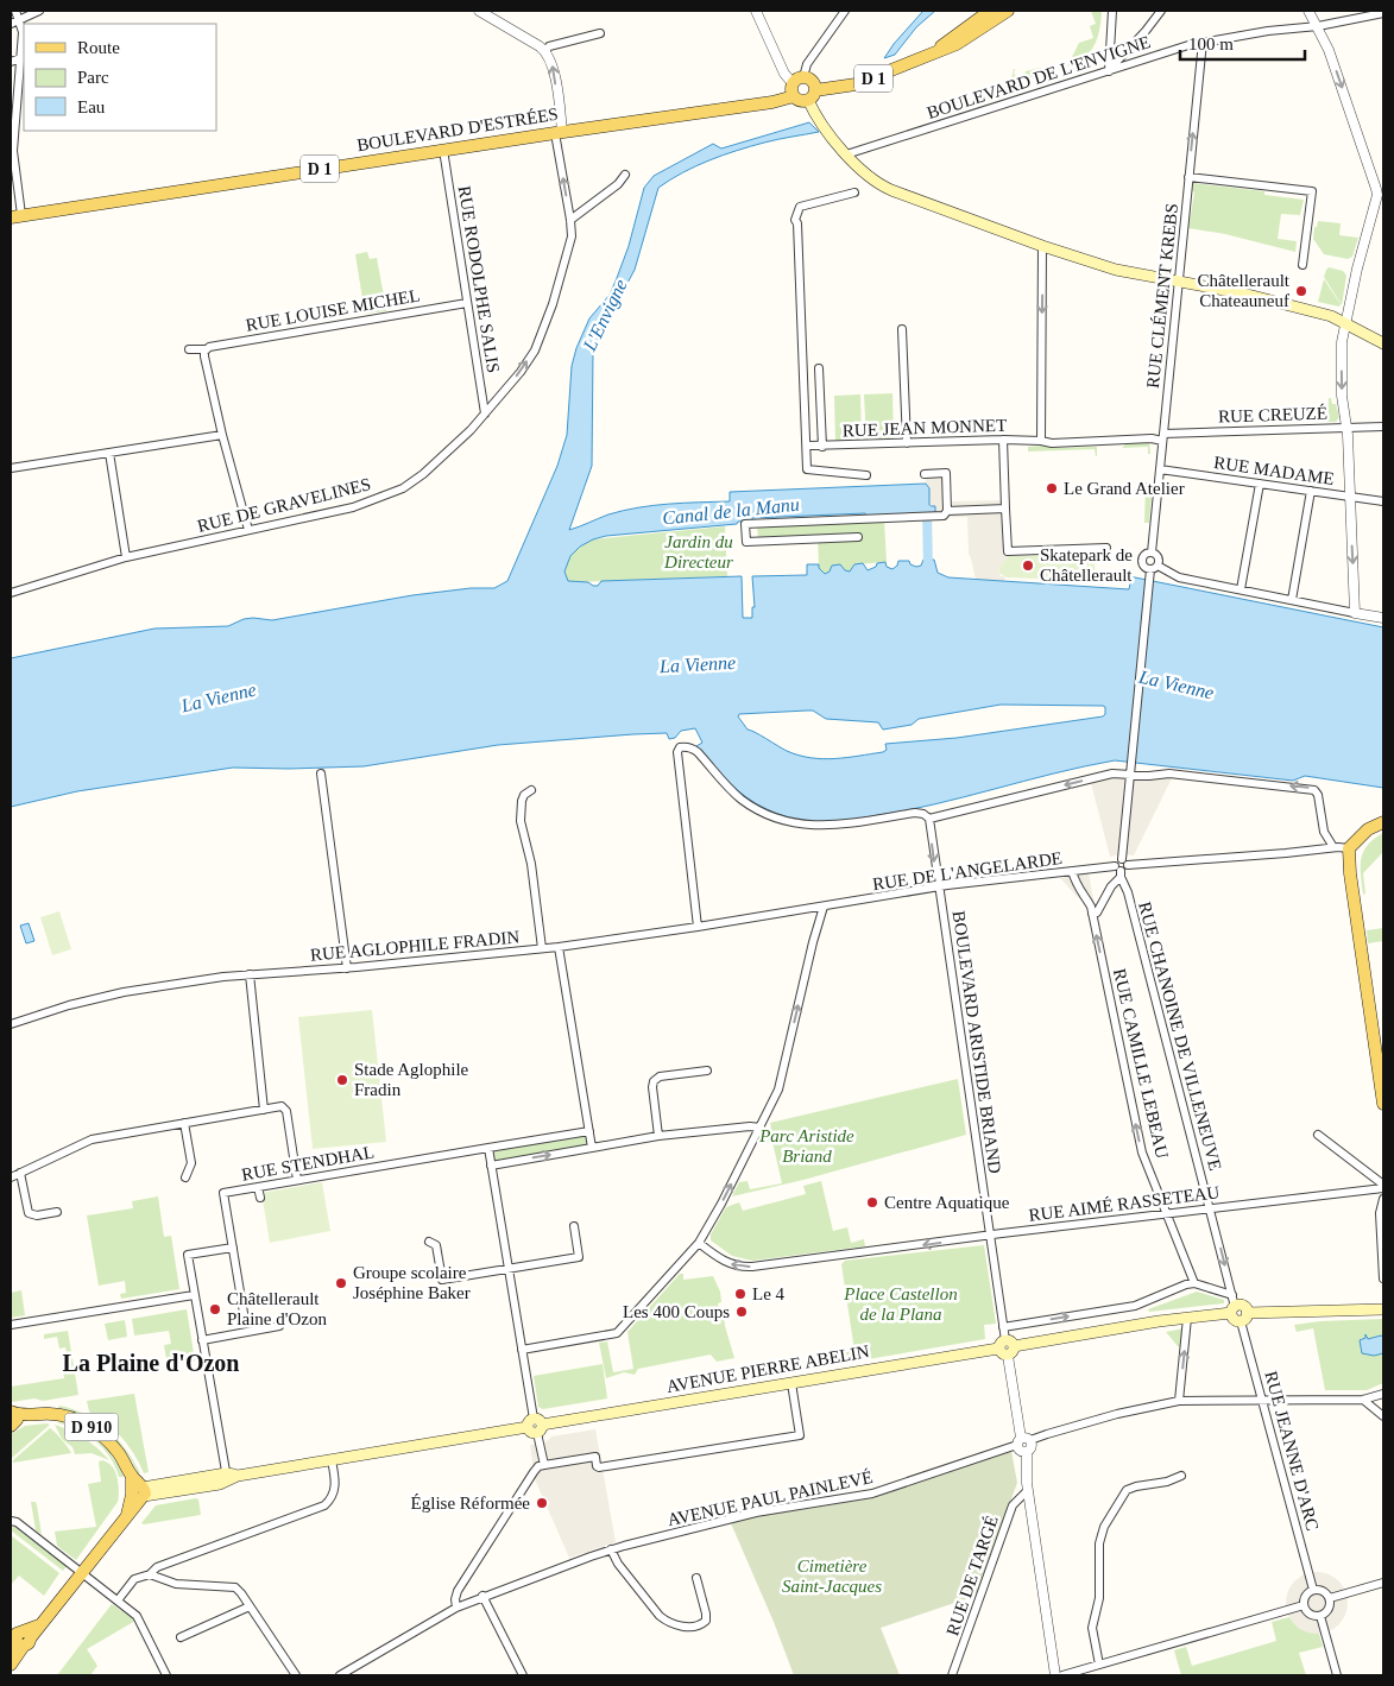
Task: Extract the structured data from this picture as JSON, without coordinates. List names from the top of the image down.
{
  "streets": {
    "main road": [
      "D 1",
      "BOULEVARD D'ESTRÉES",
      "AVENUE PIERRE ABELIN",
      "D 910"
    ],
    "street": [
      "BOULEVARD DE L'ENVIGNE",
      "RUE RODOLPHE SALIS",
      "RUE CLÉMENT KREBS",
      "RUE LOUISE MICHEL",
      "RUE CREUZÉ",
      "RUE JEAN MONNET",
      "RUE MADAME",
      "RUE DE GRAVELINES",
      "RUE DE L'ANGELARDE",
      "RUE AGLOPHILE FRADIN",
      "RUE CHANOINE DE VILLENEUVE",
      "BOULEVARD ARISTIDE BRIAND",
      "RUE CAMILLE LEBEAU",
      "RUE STENDHAL",
      "RUE AIMÉ RASSETEAU",
      "RUE JEANNE D'ARC",
      "AVENUE PAUL PAINLEVÉ",
      "RUE DE TARGÉ"
    ]
  },
  "crossings": [
    ["BOULEVARD DE L'ENVIGNE", "RUE CLÉMENT KREBS"],
    ["D 1", "BOULEVARD D'ESTRÉES"],
    ["BOULEVARD D'ESTRÉES", "RUE RODOLPHE SALIS"],
    ["BOULEVARD D'ESTRÉES", "RUE DE GRAVELINES"],
    ["RUE RODOLPHE SALIS", "RUE LOUISE MICHEL"],
    ["RUE RODOLPHE SALIS", "RUE DE GRAVELINES"],
    ["RUE CLÉMENT KREBS", "RUE CREUZÉ"],
    ["RUE CLÉMENT KREBS", "RUE MADAME"],
    ["RUE CREUZÉ", "RUE JEAN MONNET"],
    ["RUE DE L'ANGELARDE", "RUE AGLOPHILE FRADIN"],
    ["RUE DE L'ANGELARDE", "RUE CHANOINE DE VILLENEUVE"],
    ["RUE DE L'ANGELARDE", "BOULEVARD ARISTIDE BRIAND"],
    ["RUE CHANOINE DE VILLENEUVE", "RUE AIMÉ RASSETEAU"],
    ["BOULEVARD ARISTIDE BRIAND", "RUE AIMÉ RASSETEAU"],
    ["BOULEVARD ARISTIDE BRIAND", "AVENUE PIERRE ABELIN"],
    ["BOULEVARD ARISTIDE BRIAND", "AVENUE PAUL PAINLEVÉ"],
    ["RUE CAMILLE LEBEAU", "RUE AIMÉ RASSETEAU"],
    ["AVENUE PIERRE ABELIN", "D 910"],
    ["RUE JEANNE D'ARC", "AVENUE PAUL PAINLEVÉ"]
  ],
  "one_way": ["RUE DE GRAVELINES", "RUE CAMILLE LEBEAU", "RUE AIMÉ RASSETEAU"],
  "districts": ["La Plaine d'Ozon"],
  "water": ["L'Envigne", "Canal de la Manu", "La Vienne"],
  "parks": [
    "Jardin du Directeur",
    "Parc Aristide Briand",
    "Place Castellon de la Plana",
    "Cimetière Saint-Jacques"
  ],
  "places": [
    "Châtellerault Chateauneuf",
    "Le Grand Atelier",
    "Skatepark de Châtellerault",
    "Stade Aglophile Fradin",
    "Centre Aquatique",
    "Groupe scolaire Joséphine Baker",
    "Le 4",
    "Châtellerault Plaine d'Ozon",
    "Les 400 Coups",
    "Église Réformée"
  ],
  "legend": ["Route", "Parc", "Eau"],
  "scale_bar": "100 m"
}
